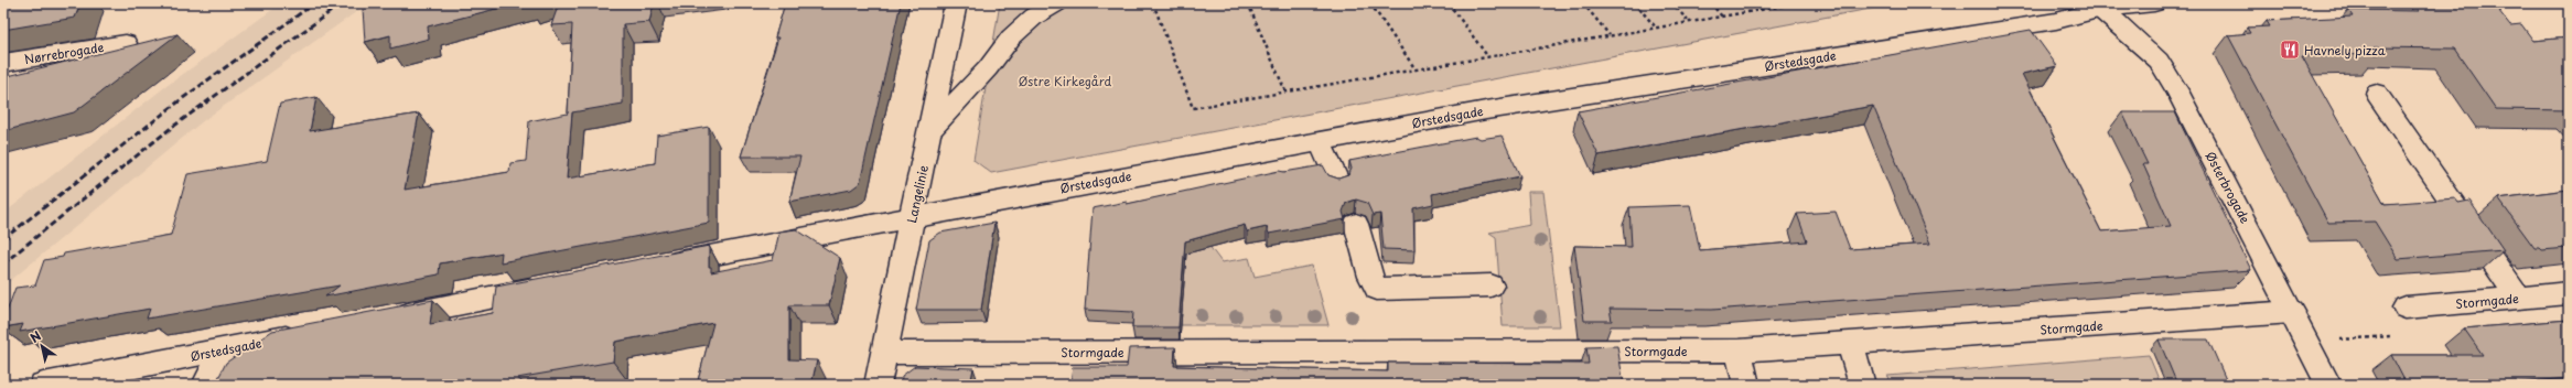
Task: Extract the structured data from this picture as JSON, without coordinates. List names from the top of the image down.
{
  "streets": {
    "street": [
      "Nørrebrogade",
      "Ørstedsgade",
      "Østerbrogade",
      "Langelinie",
      "Stormgade"
    ]
  },
  "crossings": [
    ["Ørstedsgade", "Østerbrogade"],
    ["Ørstedsgade", "Langelinie"],
    ["Østerbrogade", "Stormgade"],
    ["Langelinie", "Stormgade"]
  ],
  "parks": ["Østre Kirkegård"],
  "places": {
    "restaurant": ["Havnely pizza"]
  },
  "north": "top left"
}
